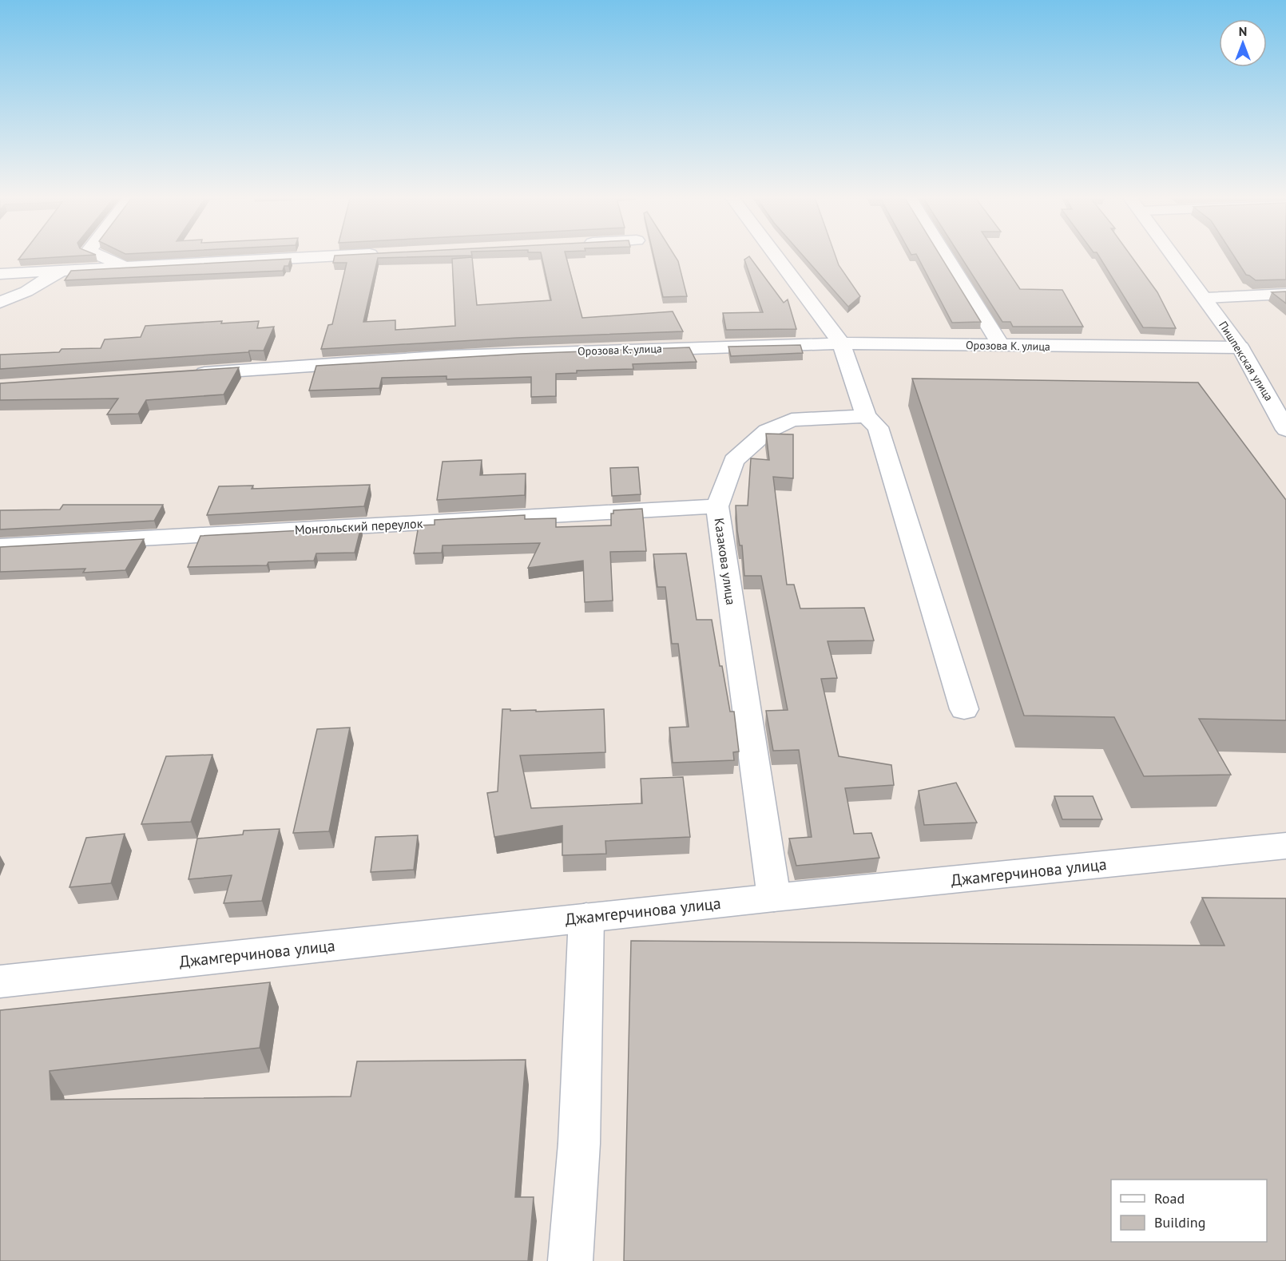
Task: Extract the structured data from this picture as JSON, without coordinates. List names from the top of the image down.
{
  "streets": {
    "street": [
      "Орозова К. улица",
      "Пишпекская улица",
      "Монгольский переулок",
      "Казакова улица",
      "Джамгерчинова улица"
    ]
  },
  "crossings": [
    ["Орозова К. улица", "Пишпекская улица"],
    ["Монгольский переулок", "Казакова улица"],
    ["Казакова улица", "Джамгерчинова улица"]
  ],
  "legend": ["Road", "Building"],
  "north": "top"
}
